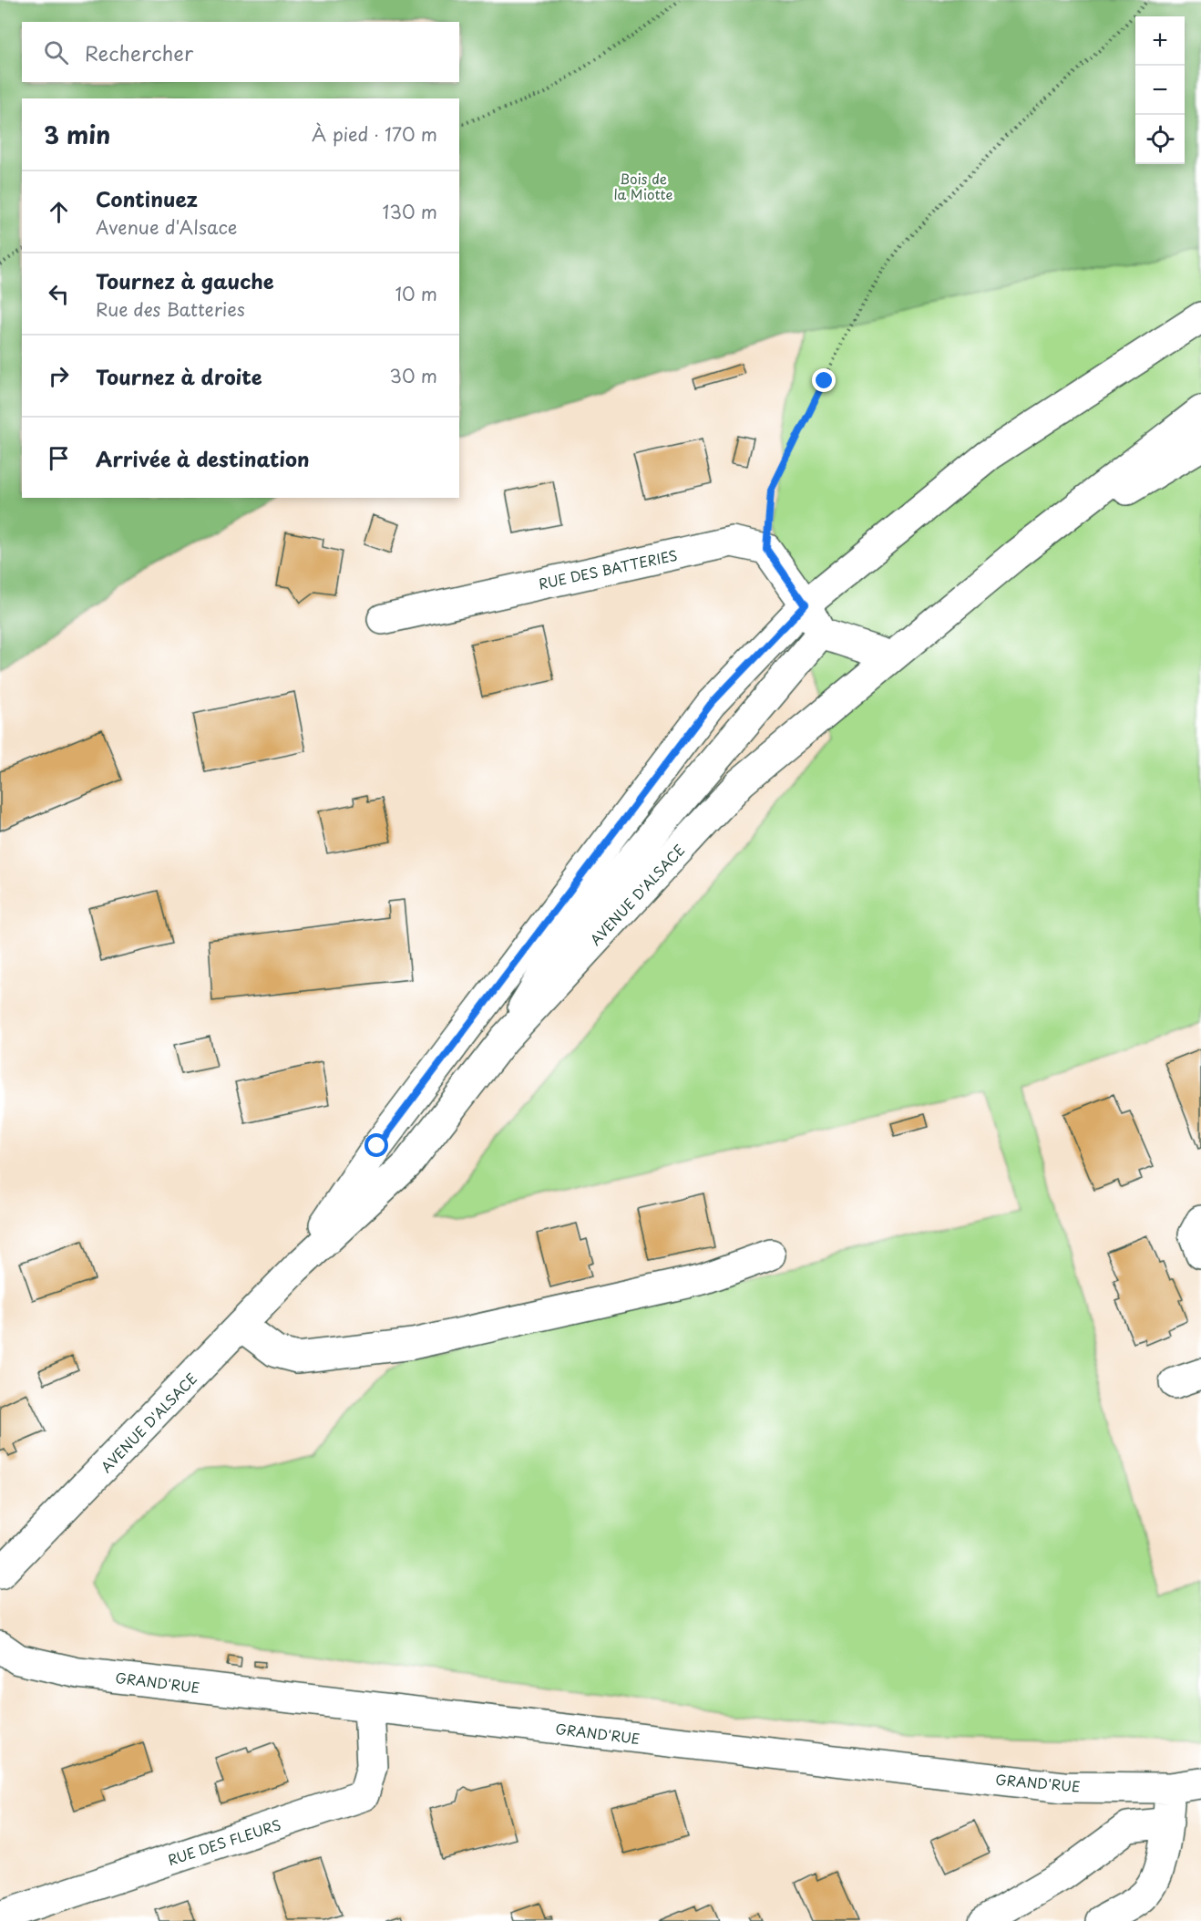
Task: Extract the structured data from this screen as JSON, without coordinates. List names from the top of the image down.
{
  "streets": {
    "main road": [
      "RUE DES BATTERIES",
      "AVENUE D'ALSACE",
      "GRAND'RUE",
      "RUE DES FLEURS"
    ]
  },
  "crossings": [
    ["GRAND'RUE", "RUE DES FLEURS"]
  ],
  "parks": ["Bois de la Miotte"],
  "page": {
    "map_buttons": ["+", "−"],
    "search": "Rechercher",
    "heading": ["3 min", "À pied · 170 m"],
    "list": [
      ["Continuez", "Avenue d'Alsace", "130 m"],
      ["Tournez à gauche", "Rue des Batteries", "10 m"],
      ["Tournez à droite", "30 m"],
      "Arrivée à destination"
    ]
  }
}
